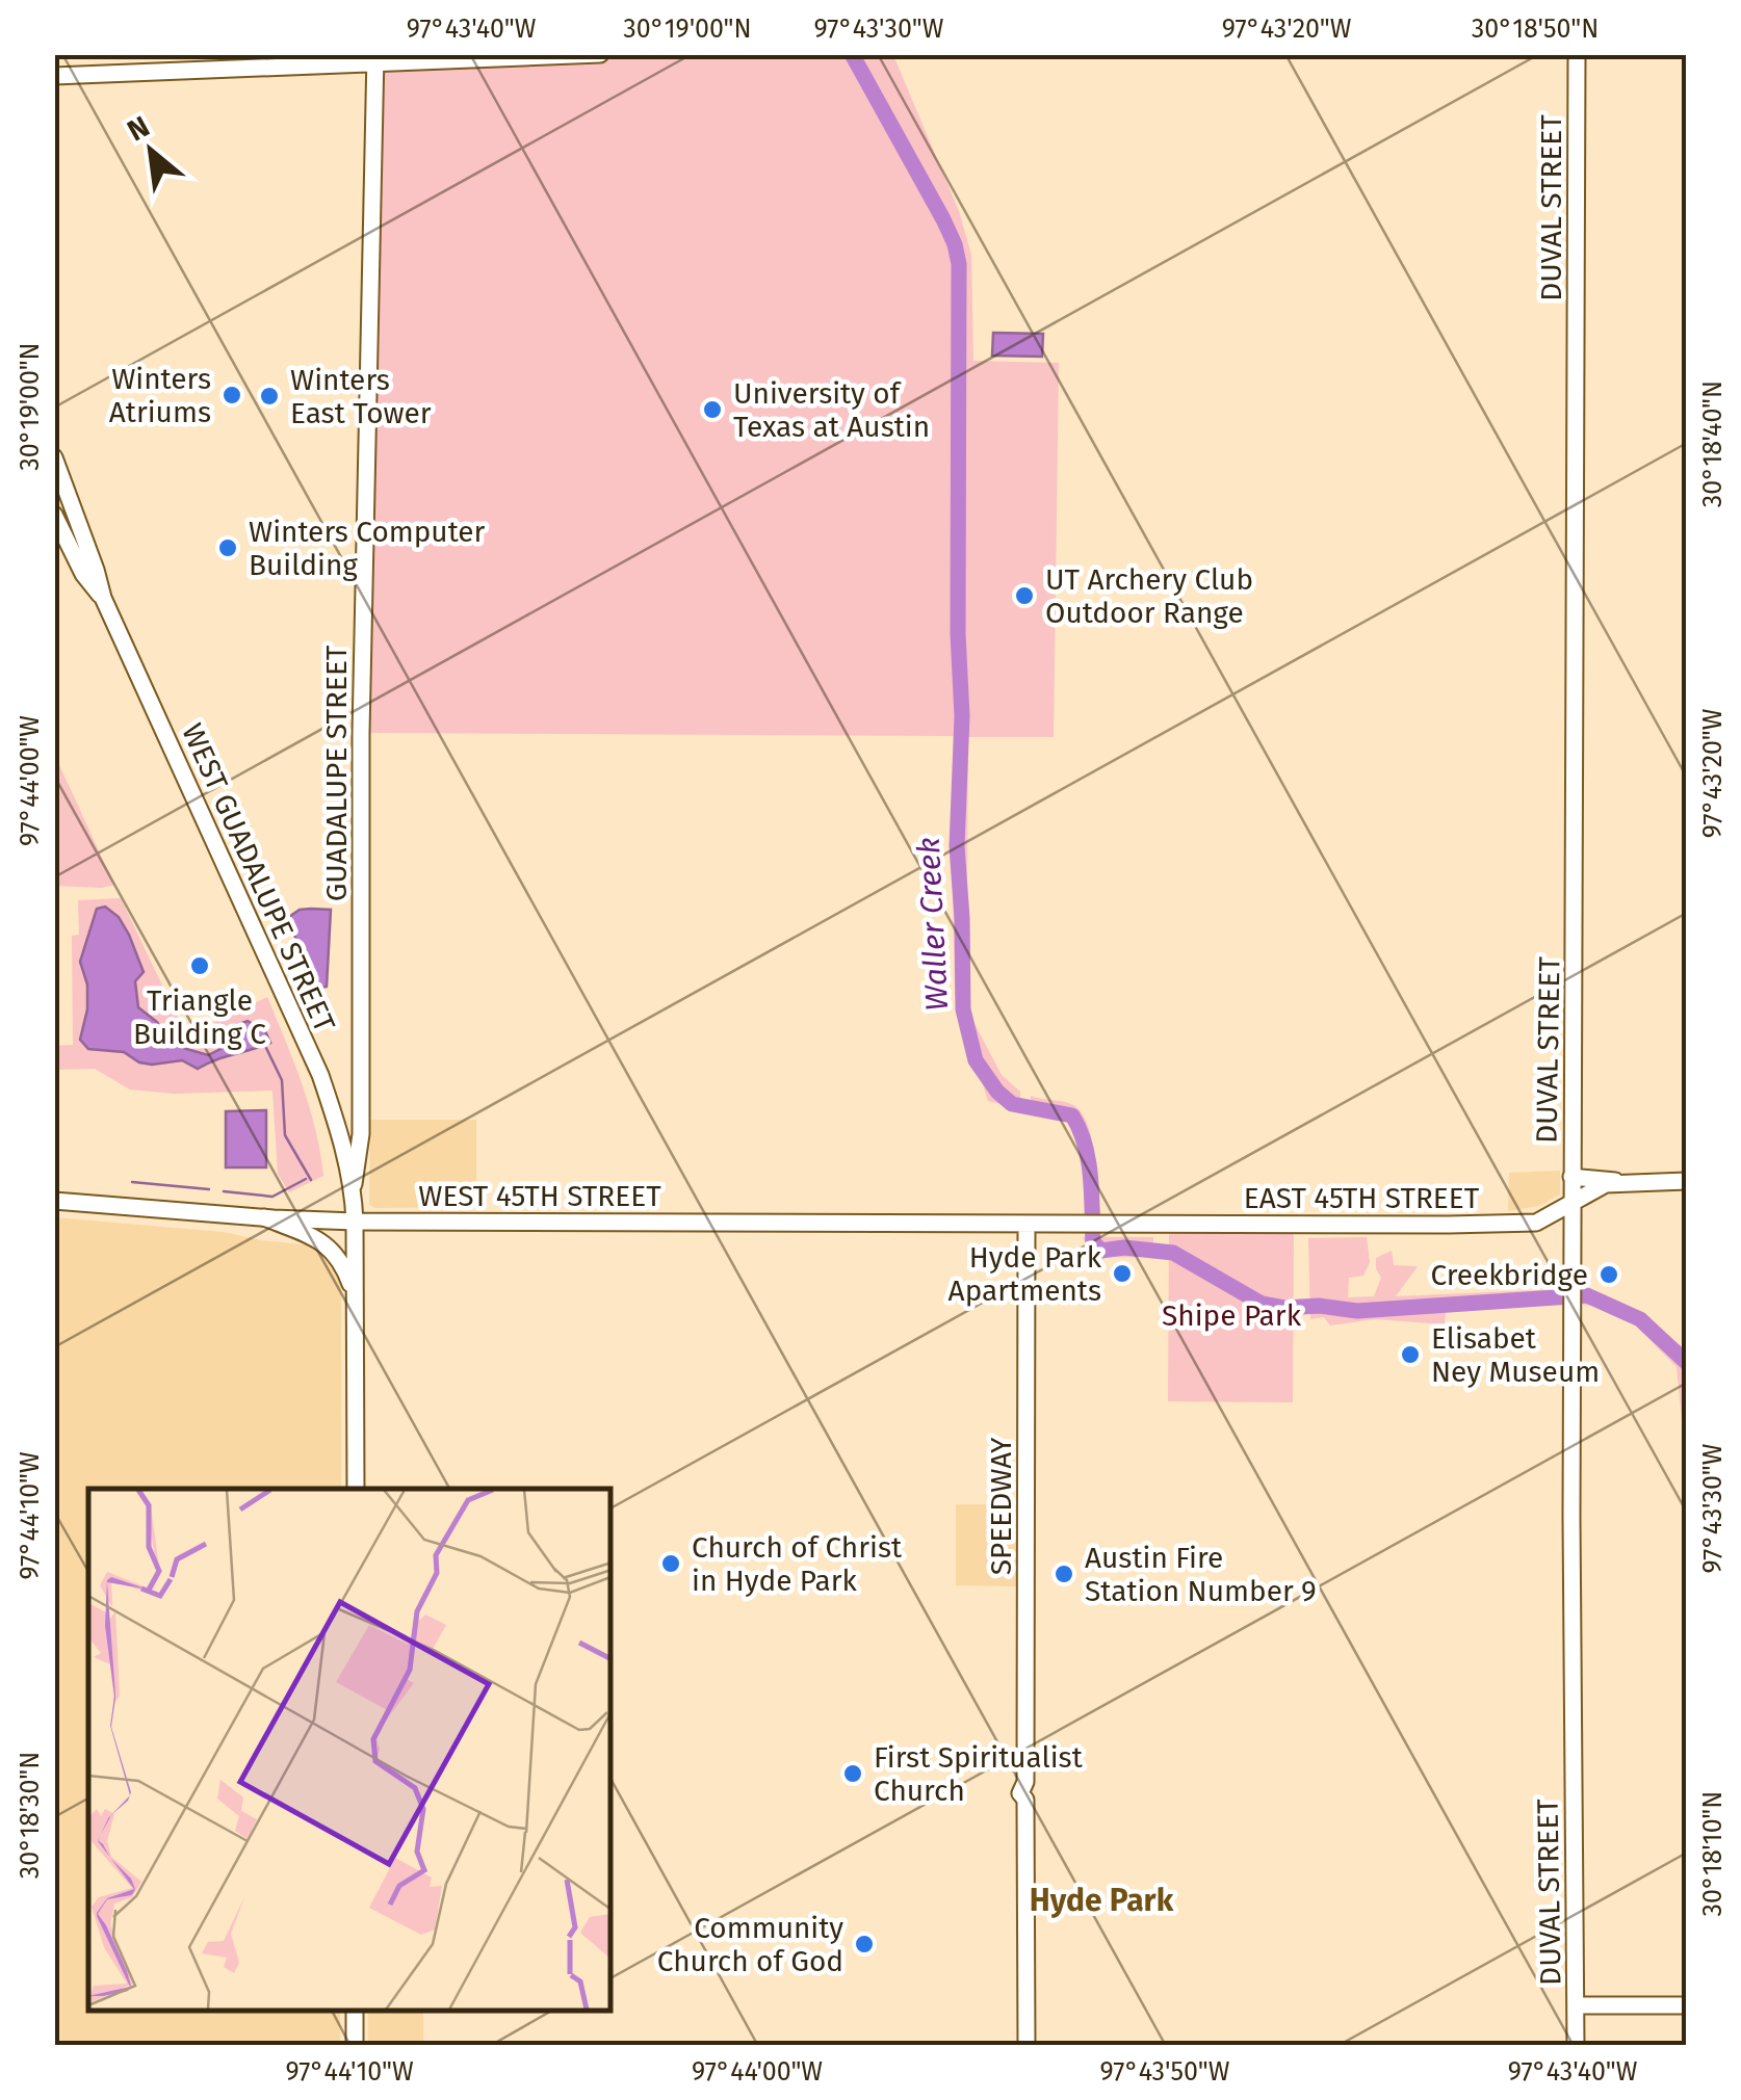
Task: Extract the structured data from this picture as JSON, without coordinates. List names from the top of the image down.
{
  "streets": {
    "street": [
      "DUVAL STREET",
      "GUADALUPE STREET",
      "WEST GUADALUPE STREET",
      "WEST 45TH STREET",
      "EAST 45TH STREET",
      "SPEEDWAY"
    ]
  },
  "crossings": [
    ["GUADALUPE STREET", "WEST GUADALUPE STREET"],
    ["GUADALUPE STREET", "WEST 45TH STREET"],
    ["WEST 45TH STREET", "EAST 45TH STREET"],
    ["WEST 45TH STREET", "SPEEDWAY"],
    ["EAST 45TH STREET", "SPEEDWAY"]
  ],
  "districts": ["Hyde Park"],
  "water": ["Waller Creek"],
  "parks": ["Shipe Park"],
  "places": [
    "Winters Atriums",
    "Winters East Tower",
    "University of Texas at Austin",
    "Winters Computer Building",
    "UT Archery Club Outdoor Range",
    "Triangle Building C",
    "Hyde Park Apartments",
    "Creekbridge",
    "Elisabet Ney Museum",
    "Church of Christ in Hyde Park",
    "Austin Fire Station Number 9",
    "First Spiritualist Church",
    "Community Church of God"
  ],
  "north": "top left",
  "coordinates": [
    "97°43'40\"W",
    "30°19'00\"N",
    "97°43'30\"W",
    "97°43'20\"W",
    "30°18'50\"N",
    "30°18'40\"N",
    "97°44'00\"W",
    "97°44'10\"W",
    "30°18'30\"N",
    "30°18'10\"N",
    "97°43'50\"W"
  ]
}
